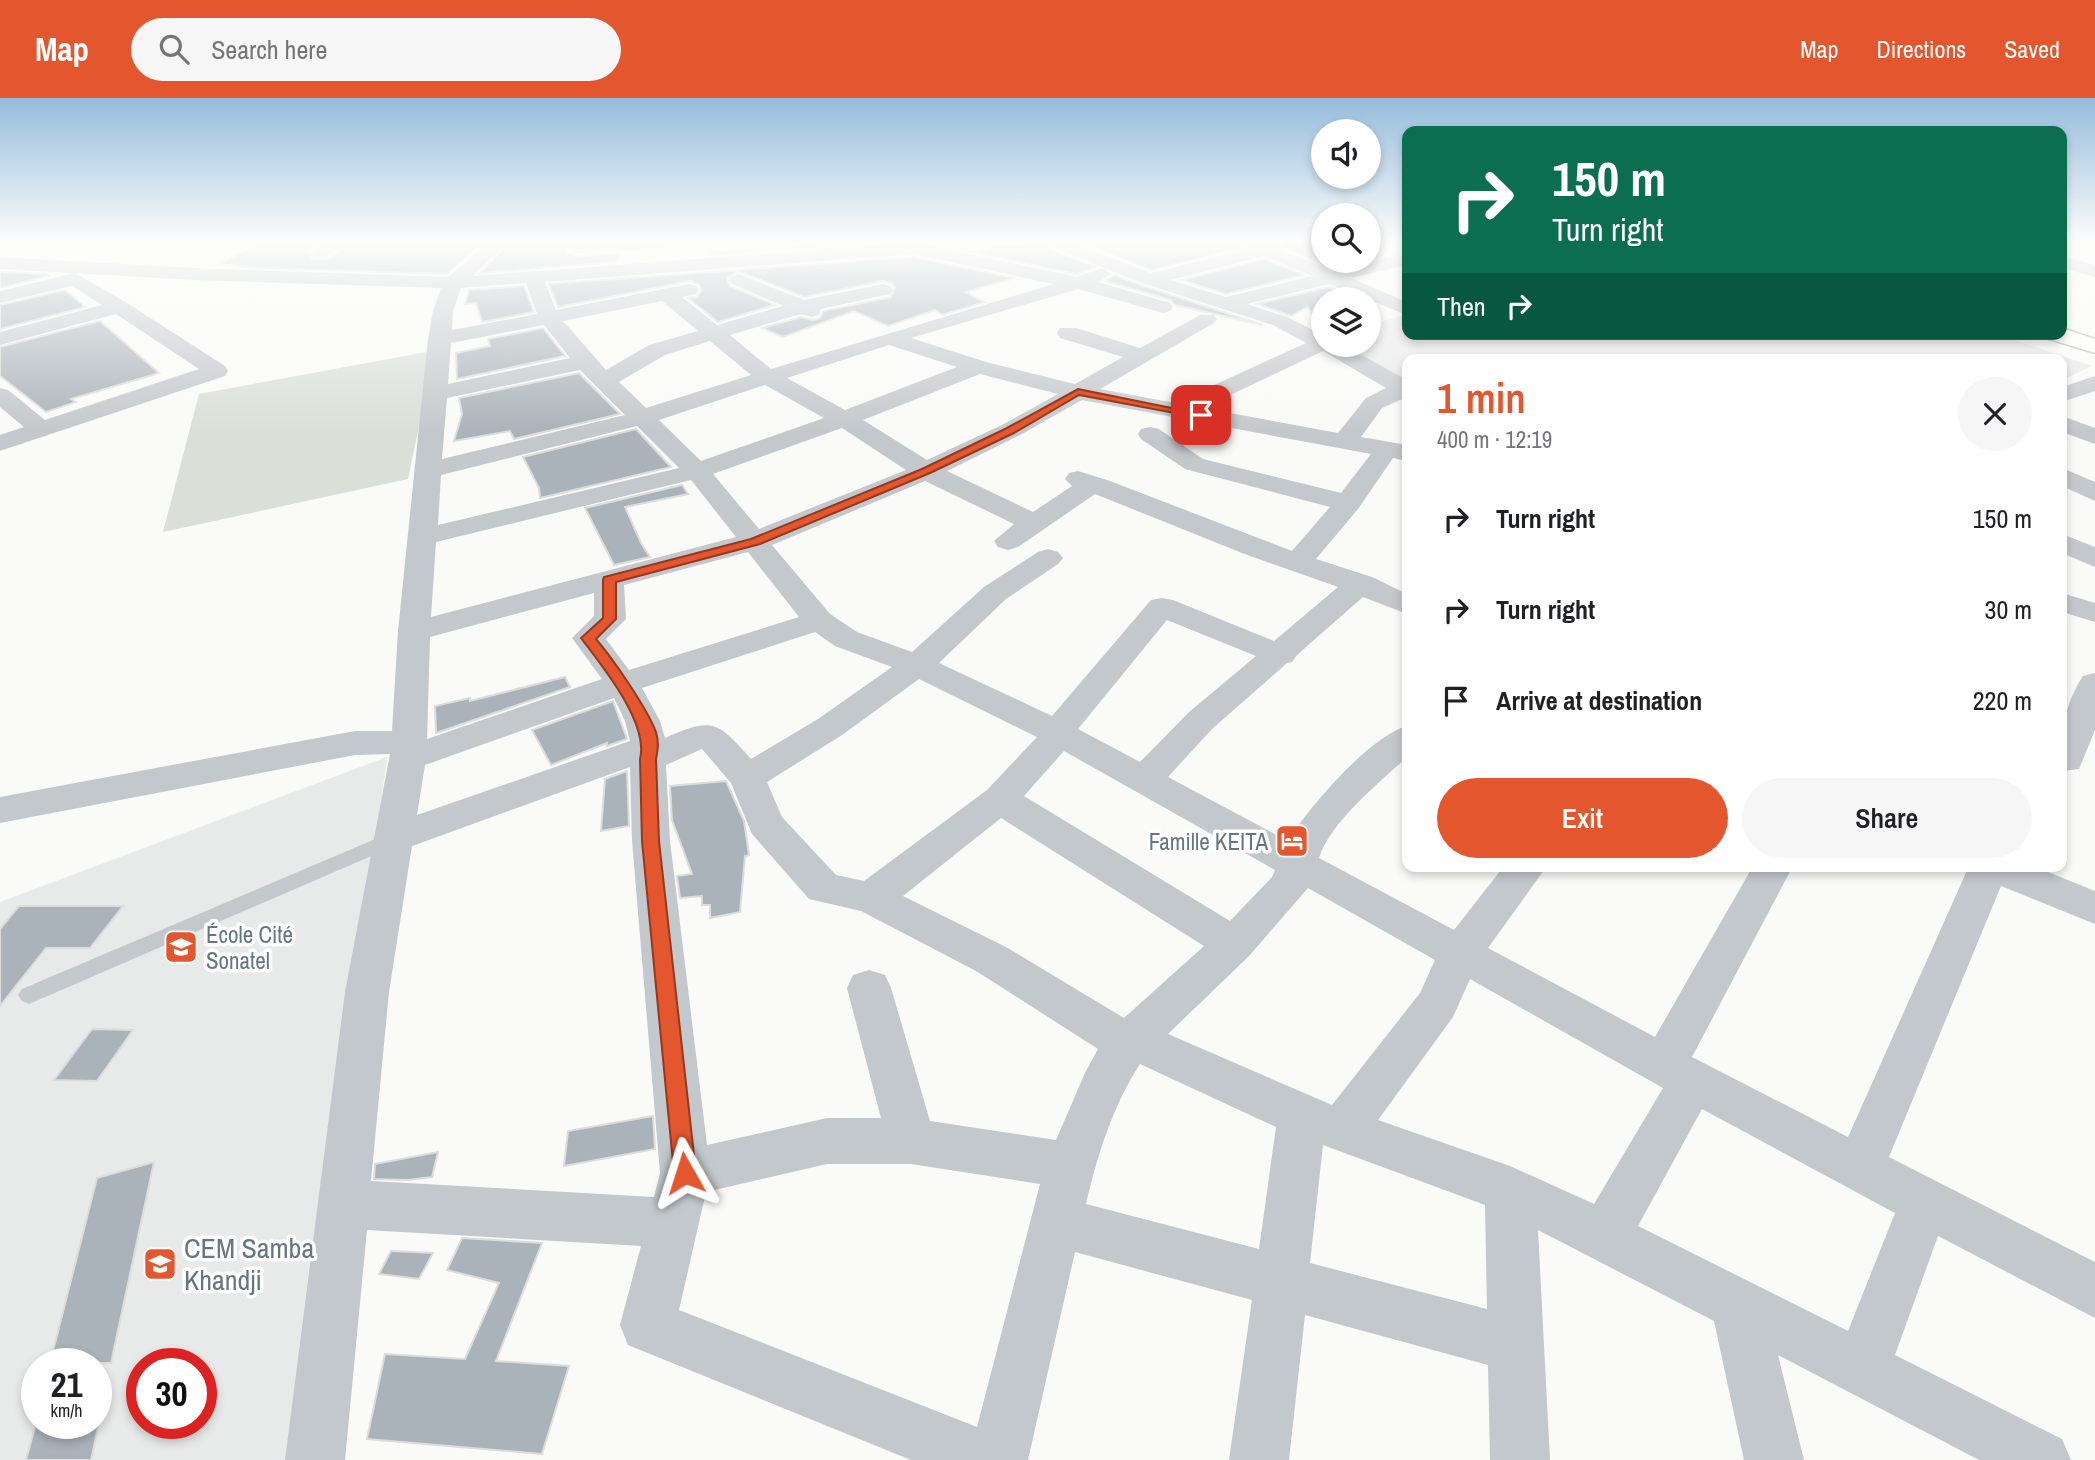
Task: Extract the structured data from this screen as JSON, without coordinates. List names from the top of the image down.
{
  "places": {
    "hotel": ["Famille KEITA"],
    "school or university": ["École Cité Sonatel", "CEM Samba Khandji"]
  },
  "page": {
    "header": "Map",
    "search": "Search here",
    "nav": ["Map", "Directions", "Saved"],
    "turn": ["150 m", "Turn right"],
    "then": "Then",
    "heading": ["1 min", "400 m · 12:19"],
    "list": [
      {
        "name": "Turn right",
        "value": "150 m"
      },
      {
        "name": "Turn right",
        "value": "30 m"
      },
      {
        "name": "Arrive at destination",
        "value": "220 m"
      }
    ],
    "buttons": ["Exit", "Share"],
    "speed": "21 km/h",
    "limit": "30"
  }
}
